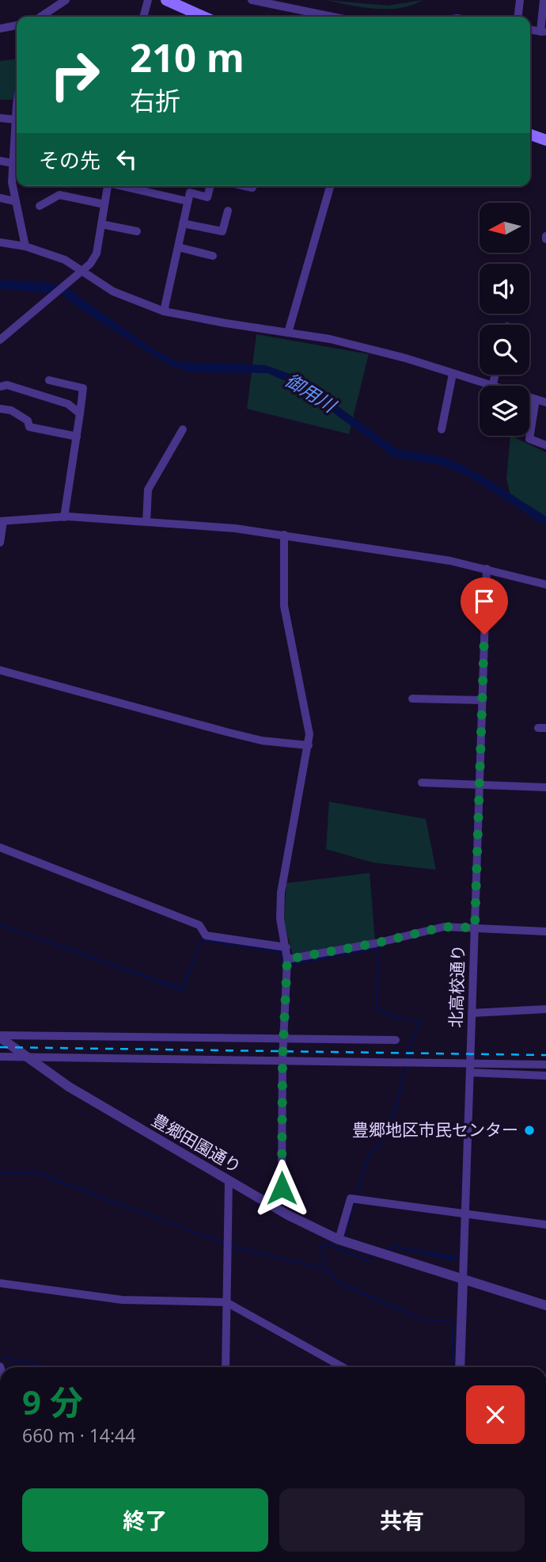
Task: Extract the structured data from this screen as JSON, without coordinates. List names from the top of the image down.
{
  "streets": {
    "street": ["北高校通り", "豊郷田園通り"]
  },
  "crossings": [
    ["北高校通り", "豊郷田園通り"]
  ],
  "water": ["御用川"],
  "places": ["豊郷地区市民センター"],
  "north": "left",
  "page": {
    "turn": ["210 m", "右折"],
    "then": "その先",
    "heading": ["9 分", "660 m · 14:44"],
    "buttons": ["終了", "共有"]
  }
}
